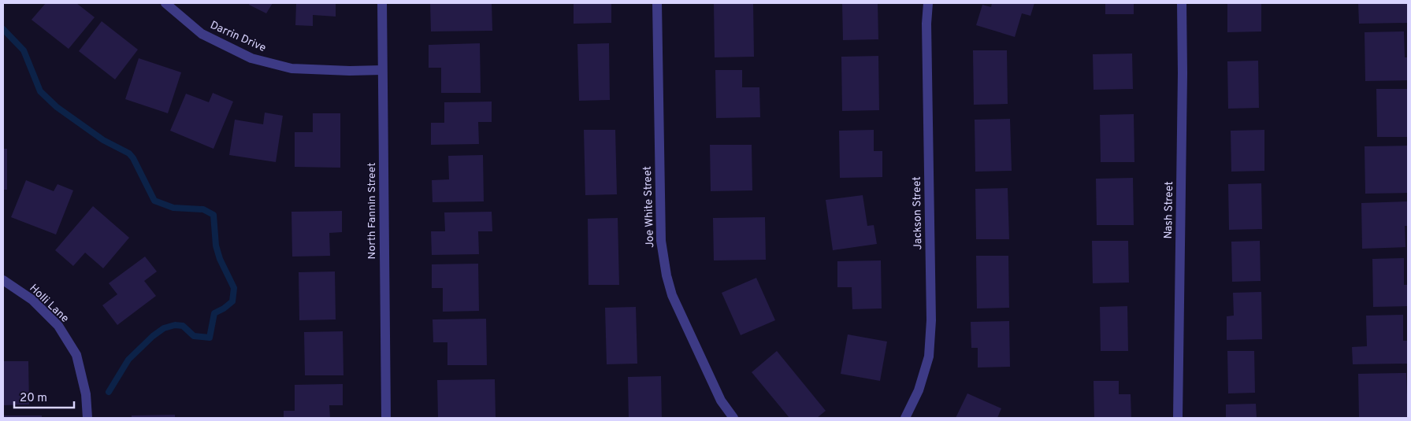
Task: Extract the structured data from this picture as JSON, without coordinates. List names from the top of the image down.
{
  "streets": {
    "street": [
      "Darrin Drive",
      "Joe White Street",
      "Nash Street",
      "North Fannin Street",
      "Jackson Street",
      "Holli Lane"
    ]
  },
  "crossings": [
    ["Darrin Drive", "North Fannin Street"]
  ],
  "scale_bar": "20 m"
}
